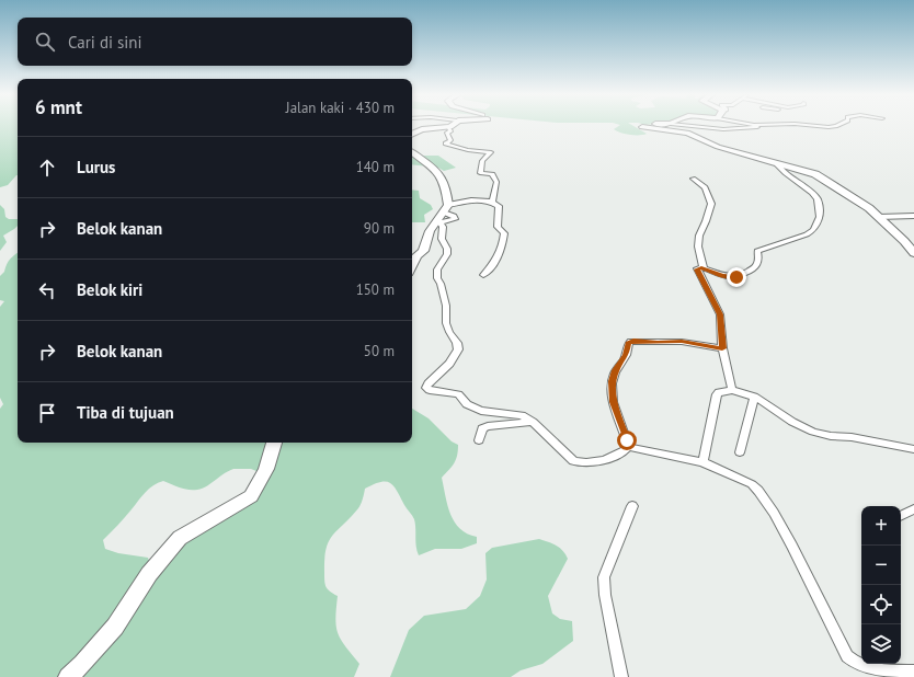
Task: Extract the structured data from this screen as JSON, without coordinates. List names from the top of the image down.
{
  "page": {
    "search": "Cari di sini",
    "heading": ["6 mnt", "Jalan kaki · 430 m"],
    "list": [
      ["Lurus", "140 m"],
      ["Belok kanan", "90 m"],
      ["Belok kiri", "150 m"],
      ["Belok kanan", "50 m"],
      "Tiba di tujuan"
    ],
    "map_buttons": ["+", "−"]
  }
}
